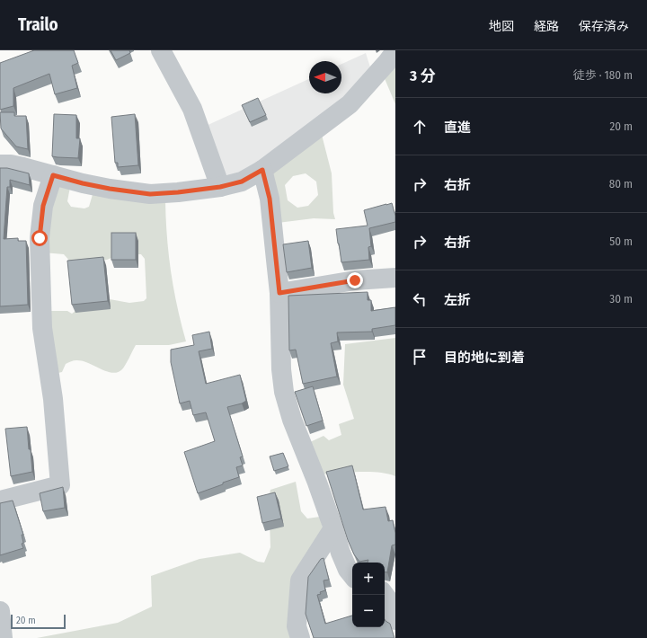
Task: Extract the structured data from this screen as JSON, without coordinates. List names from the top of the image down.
{
  "scale_bar": "20 m",
  "north": "left",
  "page": {
    "header": "Trailo",
    "nav": ["地図", "経路", "保存済み"],
    "heading": ["3 分", "徒歩 · 180 m"],
    "list": [
      ["直進", "20 m"],
      ["右折", "80 m"],
      ["右折", "50 m"],
      ["左折", "30 m"],
      "目的地に到着"
    ],
    "map_buttons": ["+", "−"],
    "scale": "20 m"
  }
}
